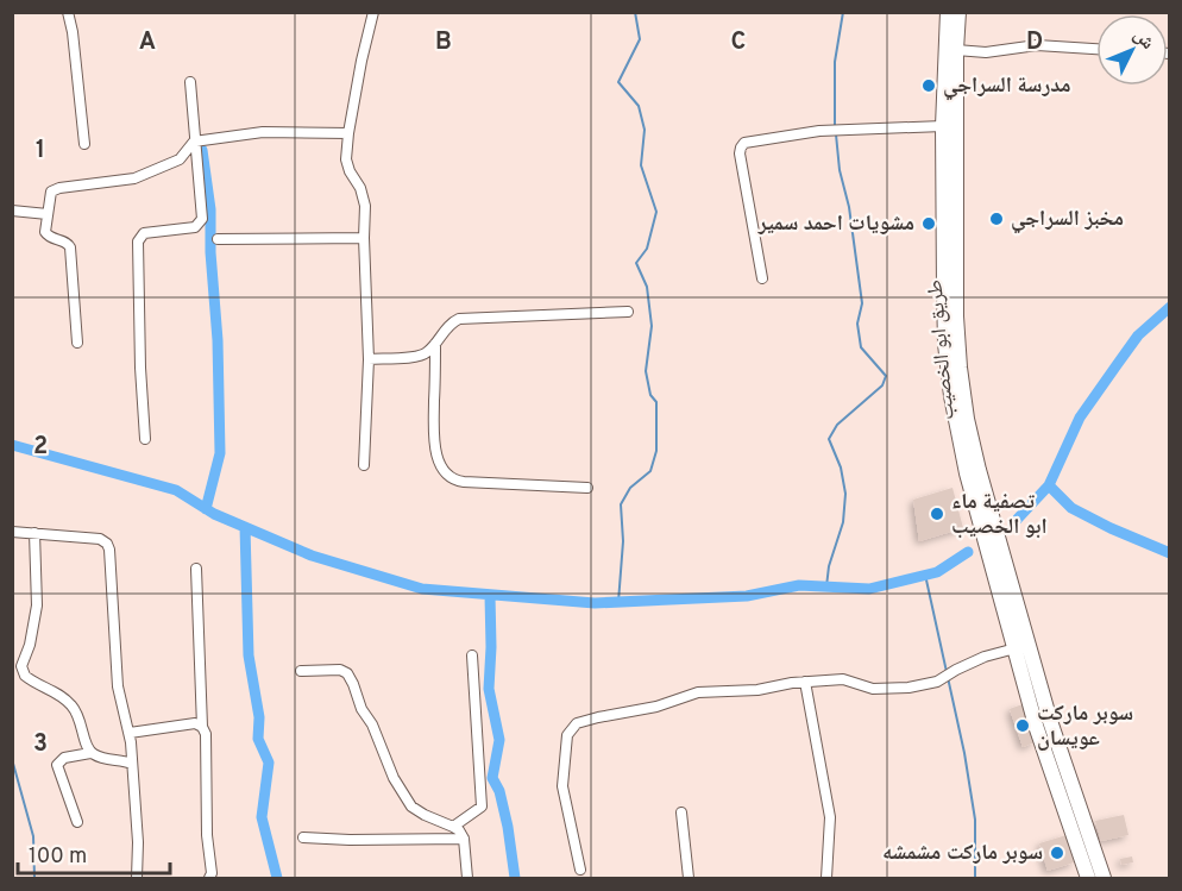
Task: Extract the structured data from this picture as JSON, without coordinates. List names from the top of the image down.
{
  "streets": {
    "main road": ["طريق ابو الخصيب"]
  },
  "places": [
    "مدرسة السراجي",
    "مخبز السراجي",
    "مشويات احمد سمير",
    "تصفية ماء ابو الخصيب",
    "سوبر ماركت عويسان",
    "سوبر ماركت مشمشه"
  ],
  "scale_bar": "100 m",
  "north": "top right",
  "grid": {
    "columns": [
      "A",
      "B",
      "C",
      "D"
    ],
    "rows": ["1", "2", "3"]
  }
}
